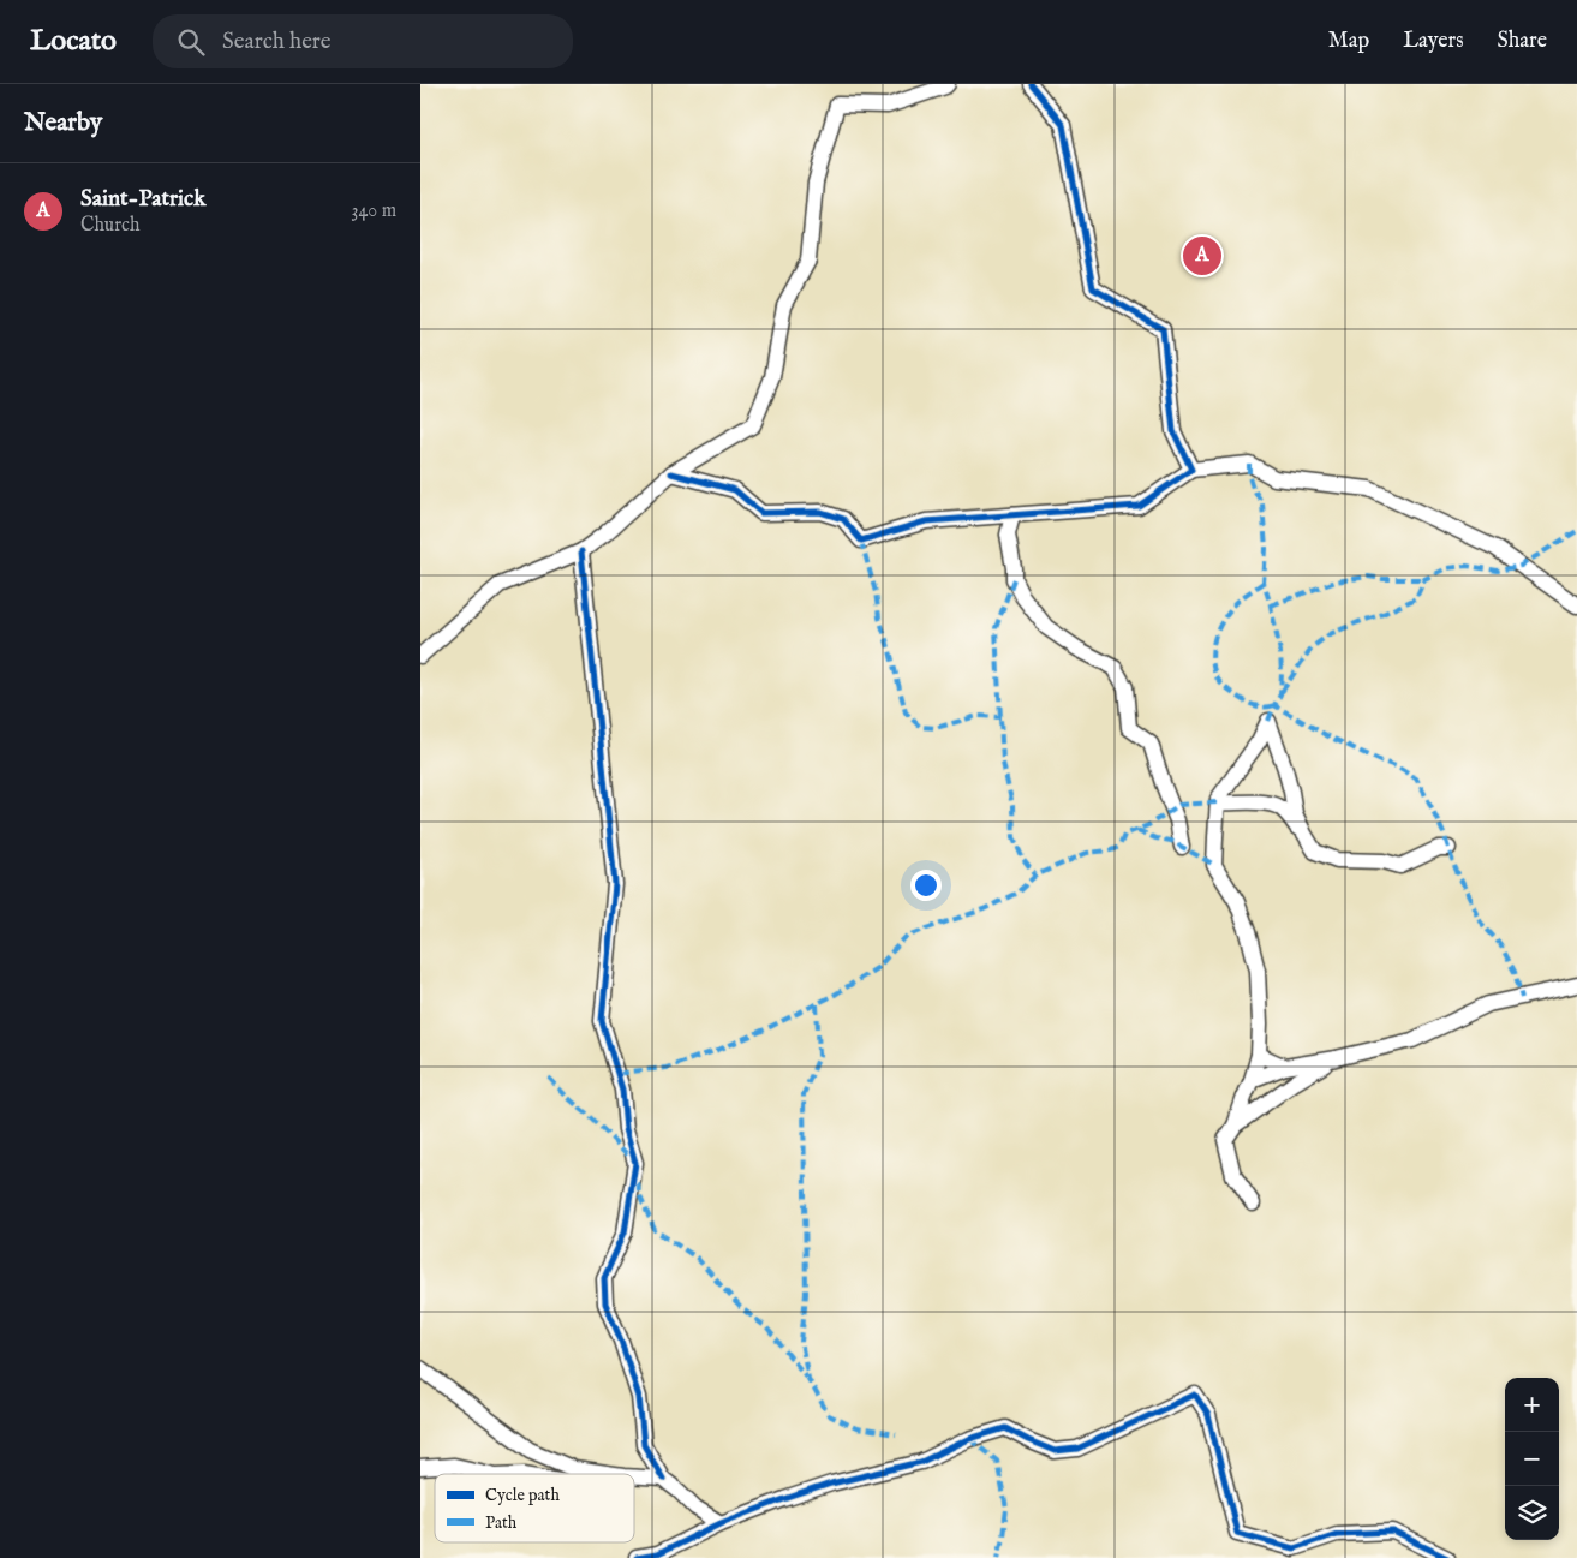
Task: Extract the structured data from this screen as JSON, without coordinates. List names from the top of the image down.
{
  "legend": ["Cycle path", "Path"],
  "page": {
    "header": "Locato",
    "search": "Search here",
    "nav": ["Map", "Layers", "Share"],
    "heading": "Nearby",
    "list": [
      {
        "mark": "A",
        "name": "Saint-Patrick",
        "note": "Church",
        "value": "340 m"
      }
    ],
    "pins": "A",
    "map_buttons": ["+", "−"]
  }
}
